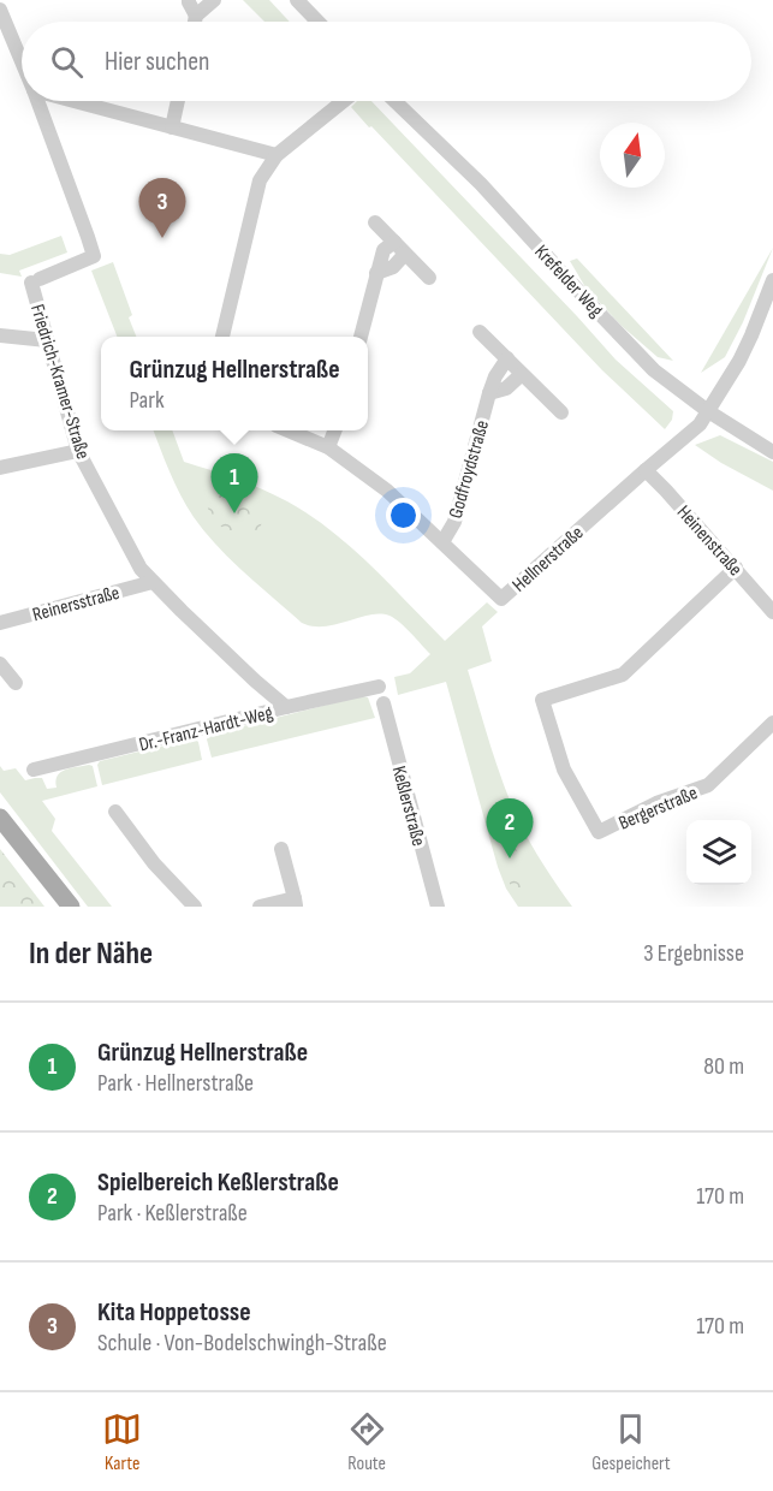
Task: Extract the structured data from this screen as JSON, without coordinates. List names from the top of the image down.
{
  "streets": {
    "street": [
      "Krefelder Weg",
      "Friedrich-Kramer-Straße",
      "Godfroydstraße",
      "Heinenstraße",
      "Hellnerstraße",
      "Reinersstraße",
      "Dr.-Franz-Hardt-Weg",
      "Keßlerstraße",
      "Bergerstraße"
    ]
  },
  "crossings": [
    ["Krefelder Weg", "Hellnerstraße"],
    ["Friedrich-Kramer-Straße", "Reinersstraße"],
    ["Friedrich-Kramer-Straße", "Dr.-Franz-Hardt-Weg"],
    ["Godfroydstraße", "Hellnerstraße"],
    ["Heinenstraße", "Hellnerstraße"],
    ["Heinenstraße", "Bergerstraße"]
  ],
  "north": "top",
  "page": {
    "search": "Hier suchen",
    "pins": ["3", "1", "2"],
    "popup": ["Grünzug Hellnerstraße", "Park"],
    "heading": ["In der Nähe", "3 Ergebnisse"],
    "list": [
      {
        "mark": "1",
        "name": "Grünzug Hellnerstraße",
        "note": "Park · Hellnerstraße",
        "value": "80 m"
      },
      {
        "mark": "2",
        "name": "Spielbereich Keßlerstraße",
        "note": "Park · Keßlerstraße",
        "value": "170 m"
      },
      {
        "mark": "3",
        "name": "Kita Hoppetosse",
        "note": "Schule · Von-Bodelschwingh-Straße",
        "value": "170 m"
      }
    ],
    "nav": ["Karte", "Route", "Gespeichert"]
  }
}
